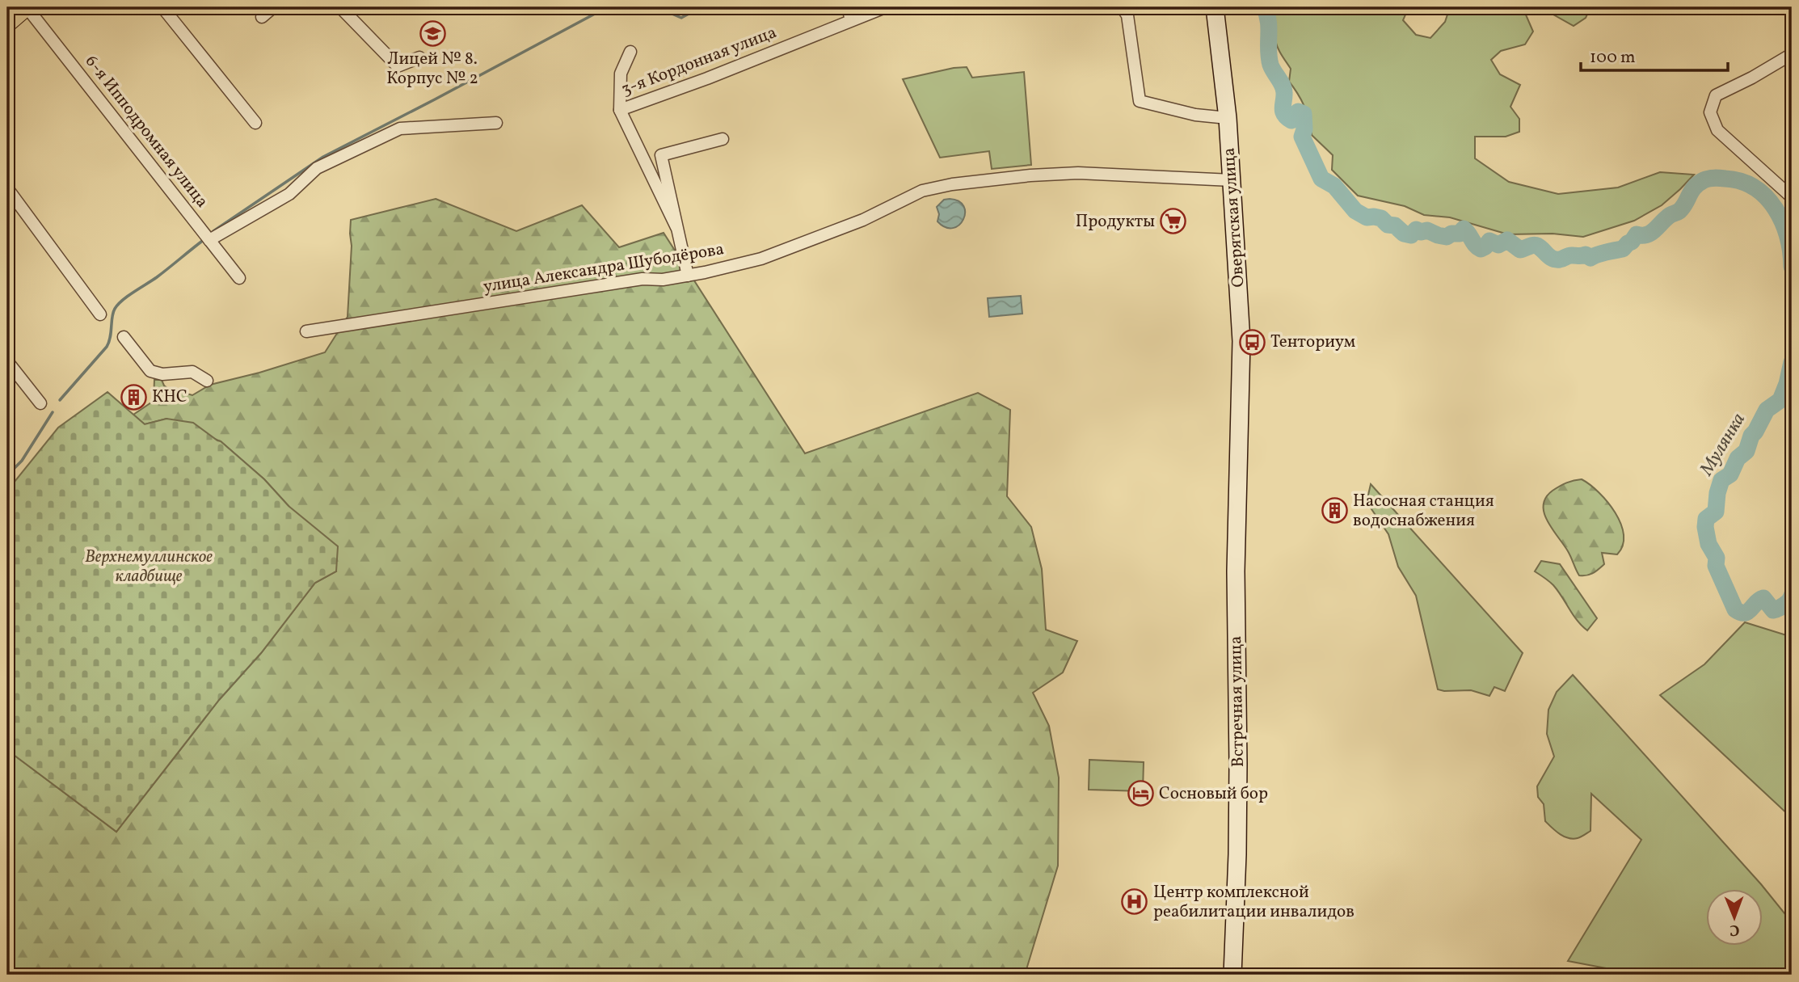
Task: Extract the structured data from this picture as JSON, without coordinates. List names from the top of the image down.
{
  "streets": {
    "main road": ["Оверятская улица", "Встречная улица"],
    "street": ["3-я Кордонная улица", "6-я Ипподромная улица", "улица Александра Шубодёрова"]
  },
  "crossings": [
    ["Оверятская улица", "улица Александра Шубодёрова"],
    ["Оверятская улица", "Встречная улица"]
  ],
  "water": ["Мулянка"],
  "parks": ["Верхнемуллинское кладбище"],
  "places": {
    "school or university": ["Лицей № 8. Корпус № 2"],
    "supermarket": ["Пpoдукты"],
    "bus stop": ["Тенториум"],
    "building": ["КНС", "Насосная станция водоснабжения"],
    "hotel": ["Сосновый бор"],
    "hospital": ["Центр комплексной реабилитации инвалидов"]
  },
  "scale_bar": "100 m",
  "north": "bottom"
}
